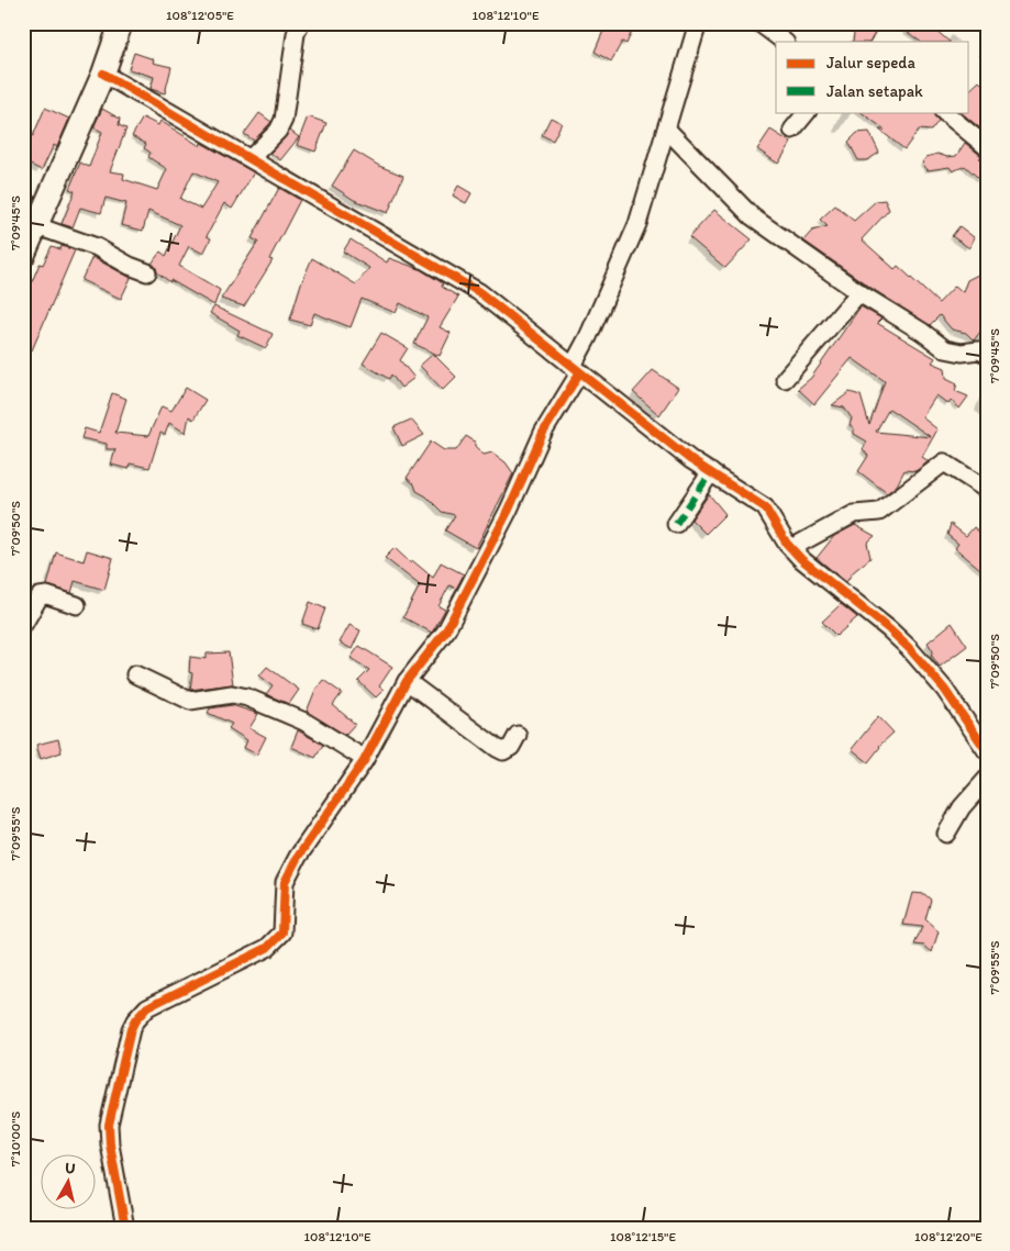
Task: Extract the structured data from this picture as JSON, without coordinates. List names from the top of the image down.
{
  "legend": ["Jalur sepeda", "Jalan setapak"],
  "north": "top",
  "coordinates": [
    "108°12'05\"E",
    "108°12'10\"E",
    "7°09'45\"S",
    "7°09'50\"S",
    "7°09'55\"S",
    "7°10'00\"S",
    "108°12'15\"E",
    "108°12'20\"E"
  ]
}
